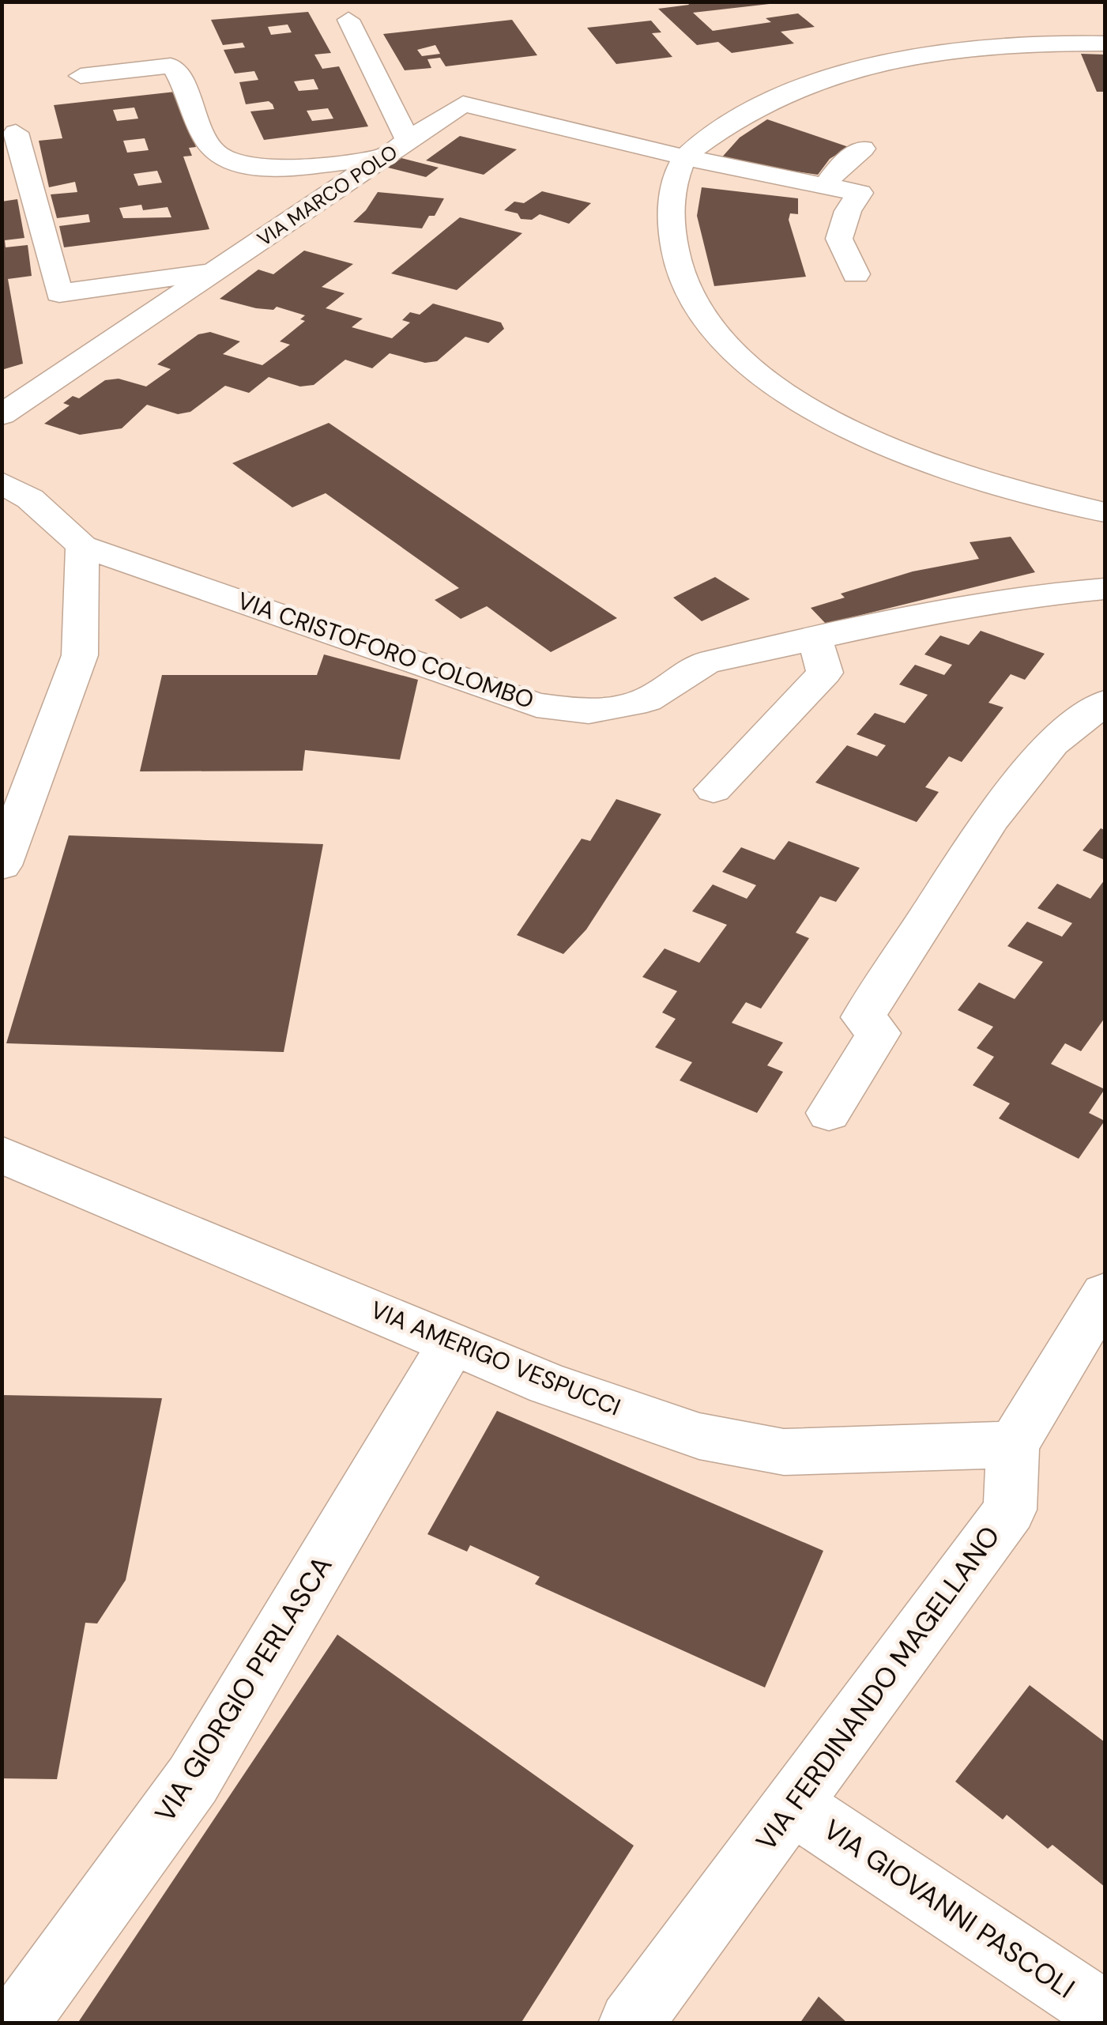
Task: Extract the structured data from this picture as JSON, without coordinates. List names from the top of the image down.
{
  "streets": {
    "street": [
      "VIA MARCO POLO",
      "VIA CRISTOFORO COLOMBO",
      "VIA AMERIGO VESPUCCI",
      "VIA FERDINANDO MAGELLANO",
      "VIA GIORGIO PERLASCA",
      "VIA GIOVANNI PASCOLI"
    ]
  },
  "crossings": [
    ["VIA AMERIGO VESPUCCI", "VIA FERDINANDO MAGELLANO"],
    ["VIA AMERIGO VESPUCCI", "VIA GIORGIO PERLASCA"],
    ["VIA FERDINANDO MAGELLANO", "VIA GIOVANNI PASCOLI"]
  ]
}
